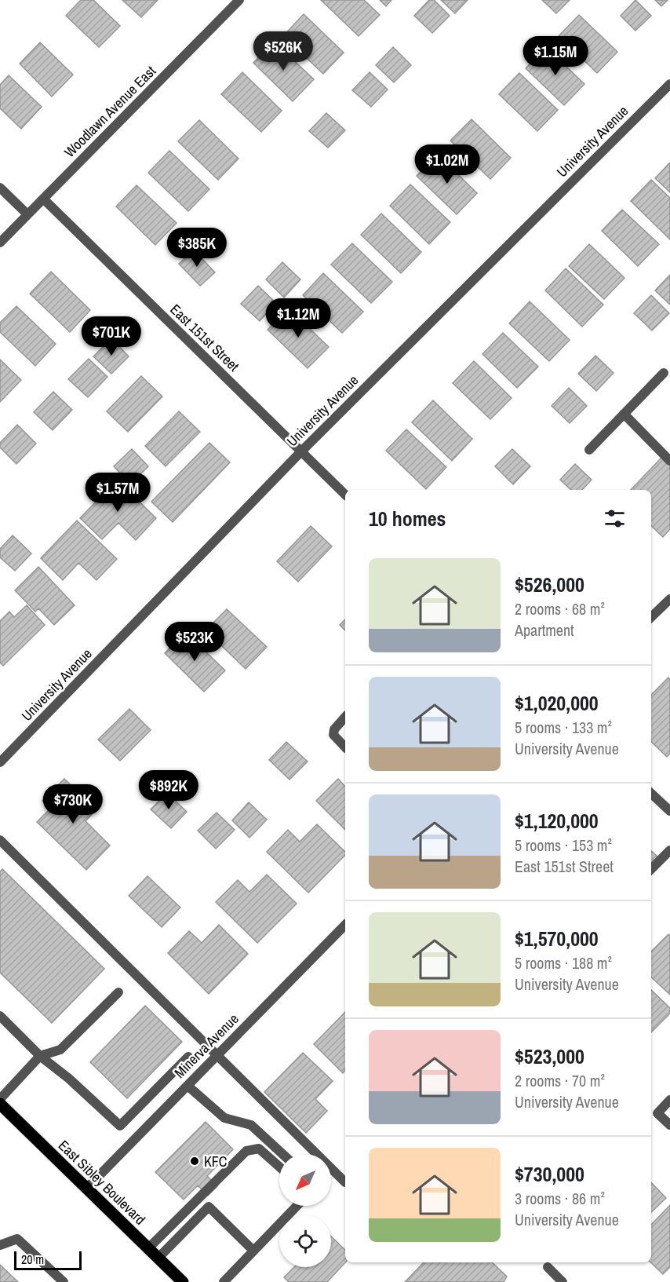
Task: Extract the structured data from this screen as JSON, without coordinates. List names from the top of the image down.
{
  "streets": {
    "main road": ["East Sibley Boulevard"],
    "street": [
      "Woodlawn Avenue East",
      "University Avenue",
      "East 151st Street",
      "Minerva Avenue"
    ]
  },
  "crossings": [
    ["Woodlawn Avenue East", "East 151st Street"],
    ["University Avenue", "East 151st Street"],
    ["Minerva Avenue", "East Sibley Boulevard"]
  ],
  "places": ["KFC"],
  "scale_bar": "20 m",
  "north": "bottom left",
  "page": {
    "price": [
      "$526K",
      "$1.15M",
      "$1.02M",
      "$385K",
      "$1.12M",
      "$701K",
      "$1.57M",
      "$523K",
      "$892K",
      "$730K"
    ],
    "heading": "10 homes",
    "list": [
      {
        "name": "$526,000",
        "note": "2 rooms · 68 m² · Apartment"
      },
      {
        "name": "$1,020,000",
        "note": "5 rooms · 133 m² · University Avenue"
      },
      {
        "name": "$1,120,000",
        "note": "5 rooms · 153 m² · East 151st Street"
      },
      {
        "name": "$1,570,000",
        "note": "5 rooms · 188 m² · University Avenue"
      },
      {
        "name": "$523,000",
        "note": "2 rooms · 70 m² · University Avenue"
      },
      {
        "name": "$730,000",
        "note": "3 rooms · 86 m² · University Avenue"
      }
    ],
    "scale": "20 m"
  }
}
